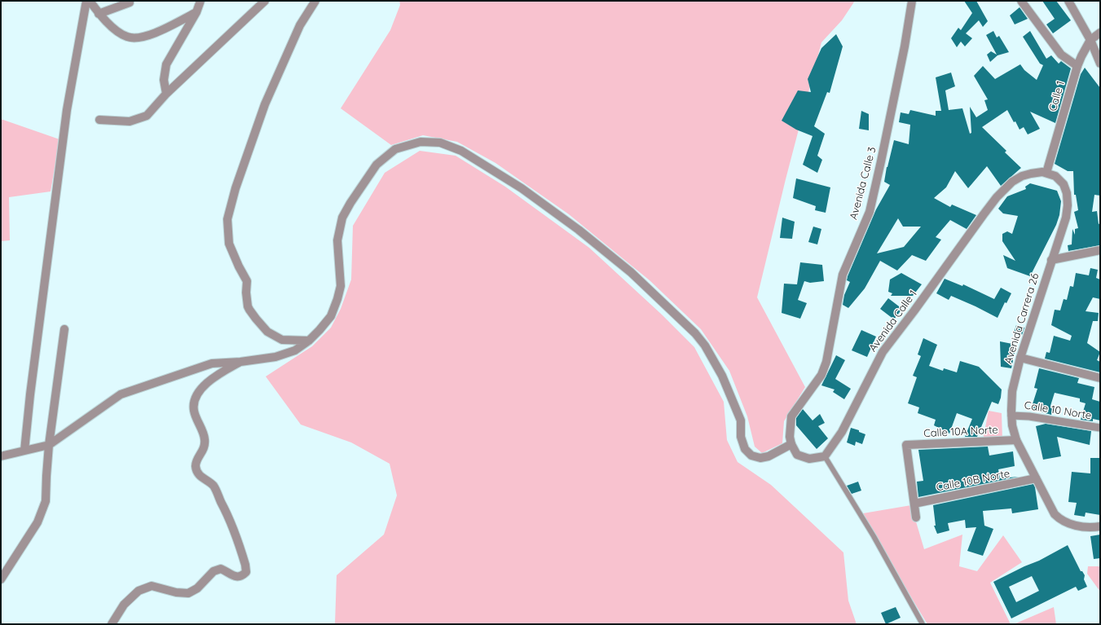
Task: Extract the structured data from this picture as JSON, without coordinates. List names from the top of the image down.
{
  "streets": {
    "street": [
      "Calle 1",
      "Avenida Calle 3",
      "Avenida Carrera 26",
      "Avenida Calle 1",
      "Calle 10 Norte",
      "Calle 10A Norte",
      "Calle 10B Norte"
    ]
  },
  "crossings": [
    ["Calle 1", "Avenida Carrera 26"],
    ["Calle 1", "Avenida Calle 1"],
    ["Avenida Carrera 26", "Avenida Calle 1"],
    ["Avenida Carrera 26", "Calle 10 Norte"],
    ["Avenida Carrera 26", "Calle 10A Norte"],
    ["Avenida Carrera 26", "Calle 10B Norte"],
    ["Calle 10A Norte", "Calle 10B Norte"]
  ]
}
